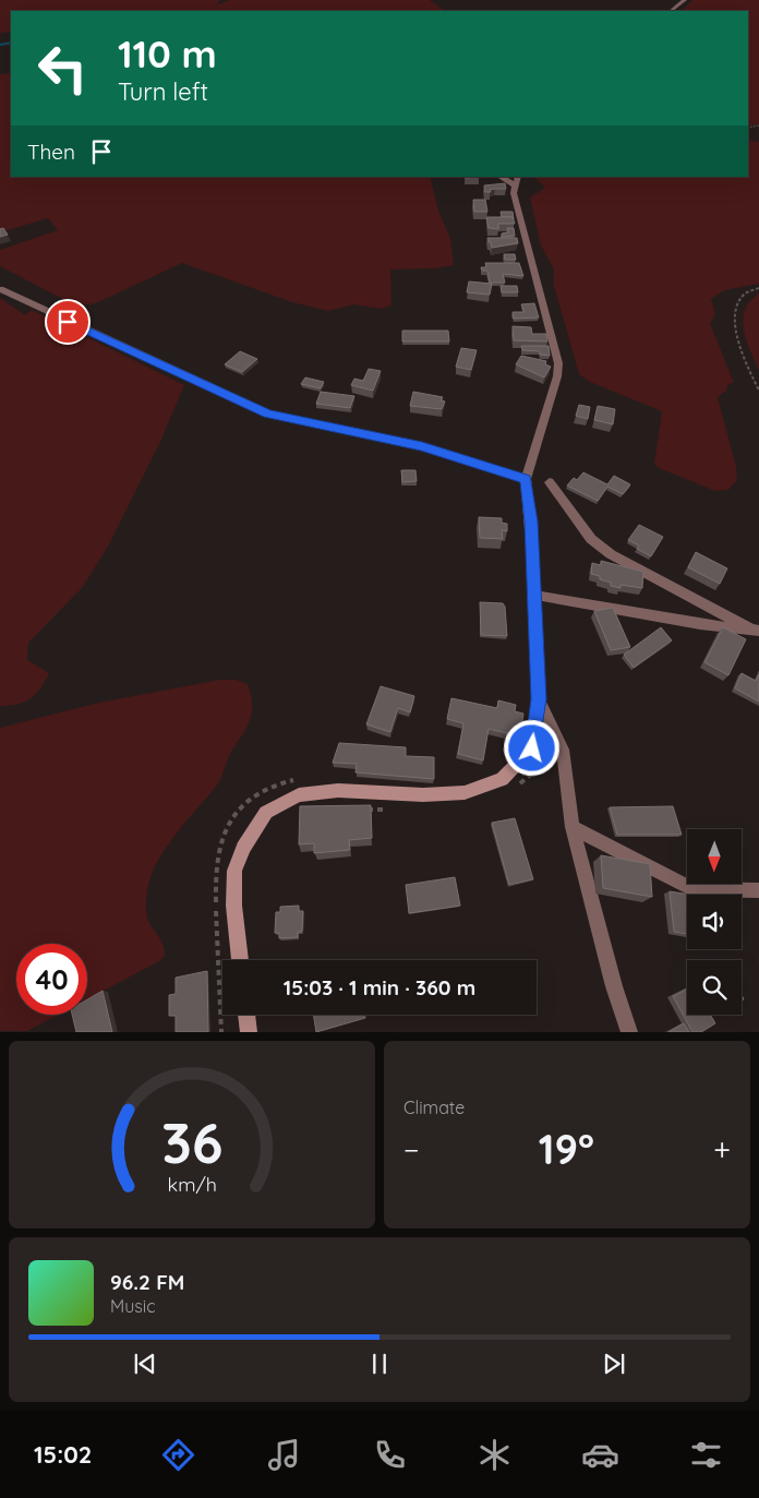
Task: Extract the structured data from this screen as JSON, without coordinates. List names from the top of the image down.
{
  "north": "bottom",
  "page": {
    "turn": ["110 m", "Turn left"],
    "then": "Then",
    "limit": "40",
    "trip": "15:03 · 1 min · 360 m",
    "tile": "Climate",
    "heat": ["−", "19°", "+"],
    "song": ["96.2 FM", "Music"],
    "tabs": "15:02",
    "gauge": ["36", "km/h"]
  }
}
